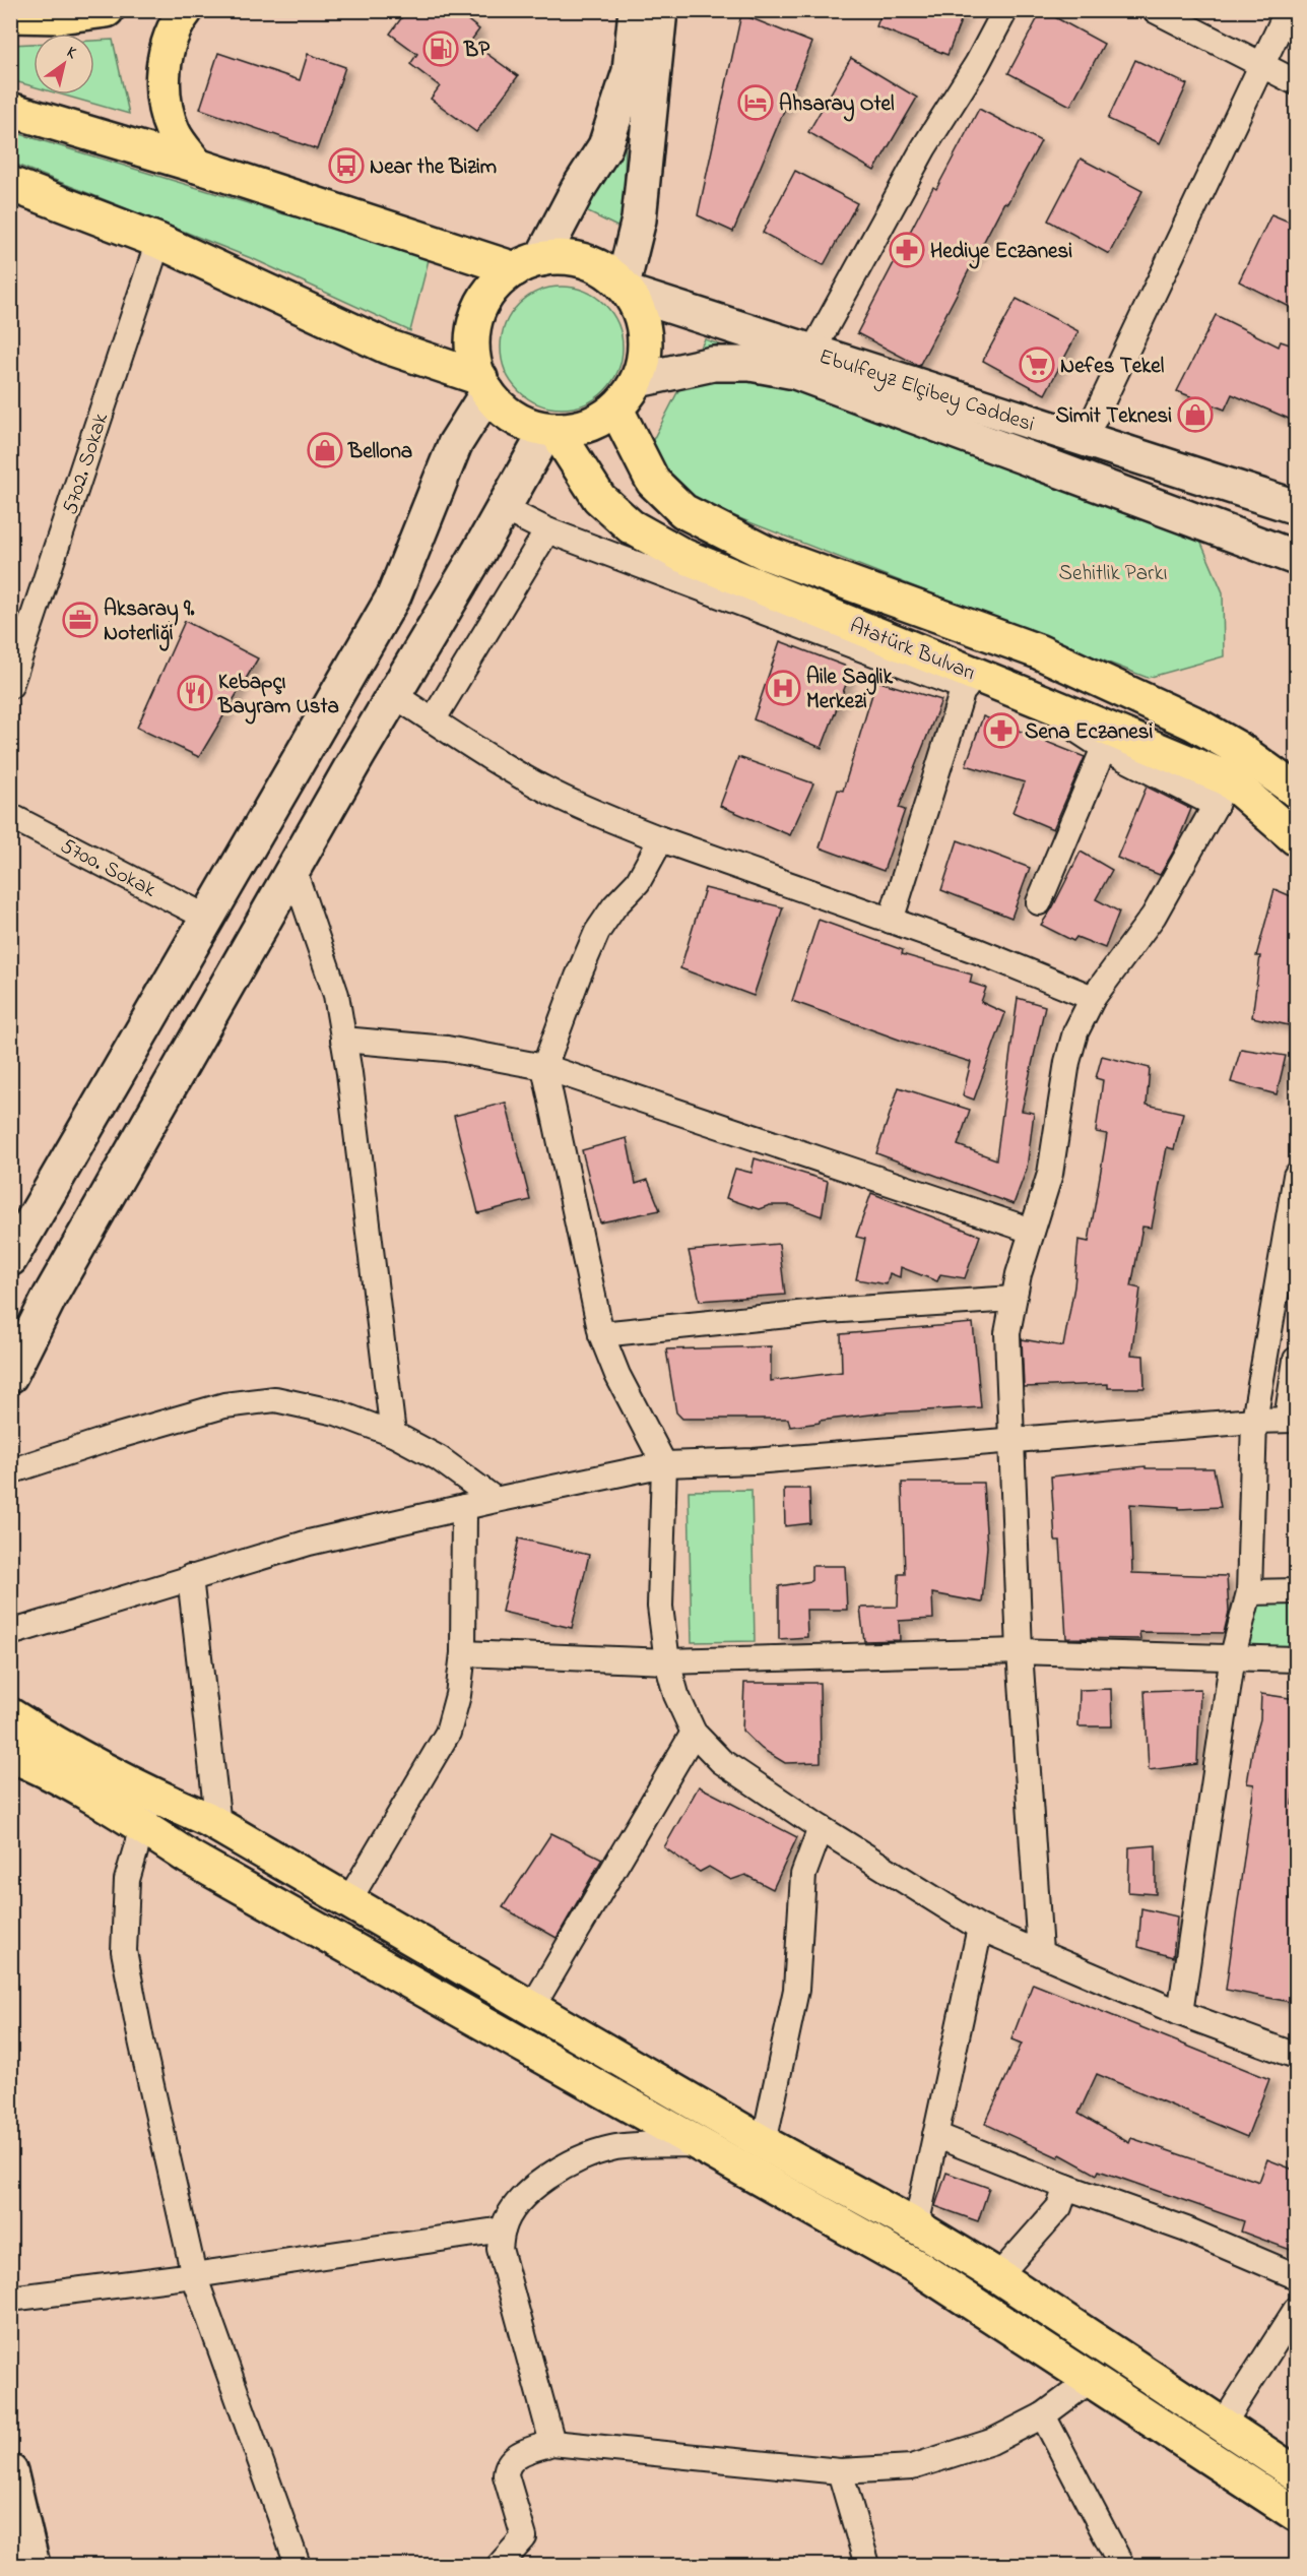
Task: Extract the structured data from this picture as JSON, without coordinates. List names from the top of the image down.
{
  "streets": {
    "main road": ["Ebulfeyz Elçibey Caddesi", "Atatürk Bulvarı"],
    "street": ["5702. Sokak", "5700. Sokak"]
  },
  "crossings": [
    ["Ebulfeyz Elçibey Caddesi", "Atatürk Bulvarı"]
  ],
  "parks": ["Sehitlik Parkı"],
  "places": {
    "fuel station": ["BP"],
    "hotel": ["Ahsaray Otel"],
    "bus stop": ["Near the Bizim"],
    "pharmacy": ["Hediye Eczanesi", "Sena Eczanesi"],
    "supermarket": ["Nefes Tekel"],
    "shop": ["Simit Teknesi", "Bellona"],
    "office": ["Aksaray 9. Noterliği"],
    "hospital": ["Aile Saglik Merkezi"],
    "restaurant": ["Kebapçı Bayram Usta"]
  },
  "north": "top right"
}
